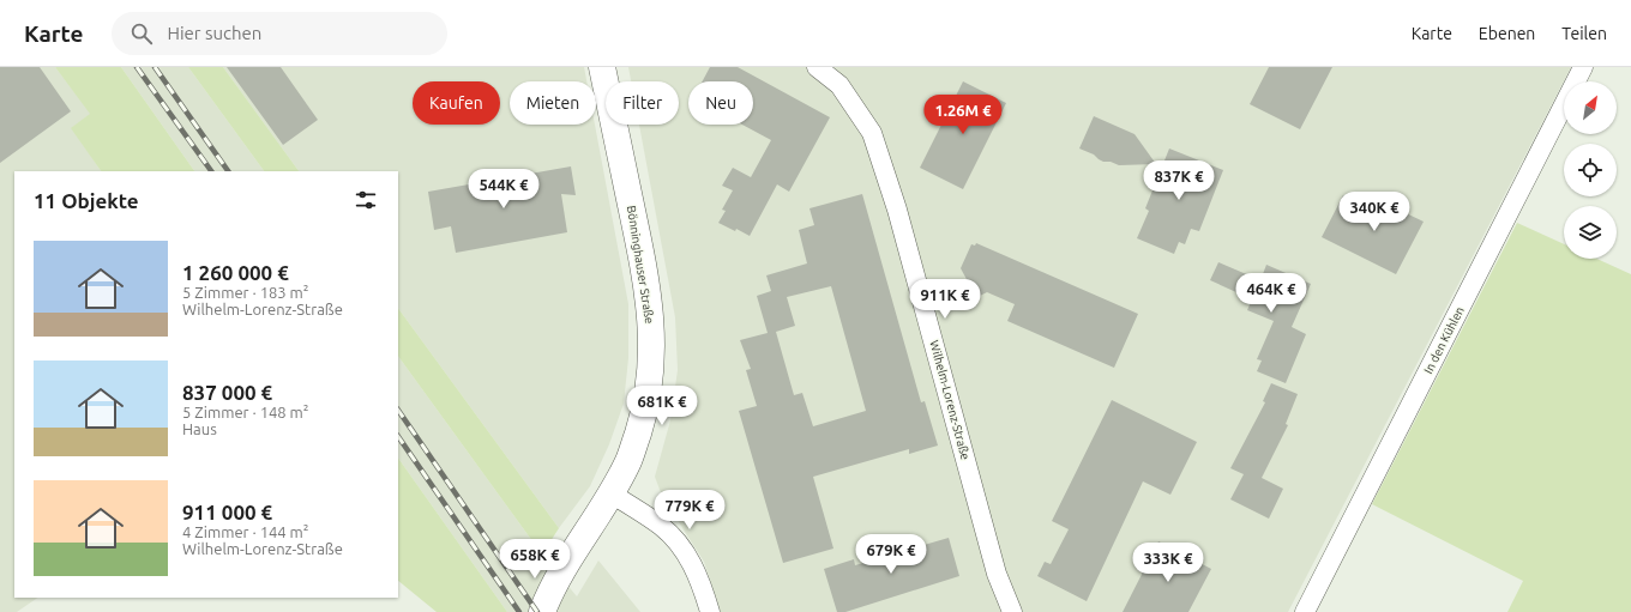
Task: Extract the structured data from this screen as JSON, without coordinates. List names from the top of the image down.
{
  "streets": {
    "main road": ["Bönninghauser Straße"],
    "street": ["In den Kühlen", "Wilhelm-Lorenz-Straße"]
  },
  "north": "top right",
  "page": {
    "header": "Karte",
    "search": "Hier suchen",
    "nav": ["Karte", "Ebenen", "Teilen"],
    "chip": [
      "Kaufen",
      "Mieten",
      "Filter",
      "Neu"
    ],
    "price": [
      "1.26M €",
      "837K €",
      "544K €",
      "340K €",
      "464K €",
      "911K €",
      "681K €",
      "779K €",
      "679K €",
      "658K €",
      "333K €"
    ],
    "heading": "11 Objekte",
    "list": [
      {
        "name": "1 260 000 €",
        "note": "5 Zimmer · 183 m² · Wilhelm-Lorenz-Straße"
      },
      {
        "name": "837 000 €",
        "note": "5 Zimmer · 148 m² · Haus"
      },
      {
        "name": "911 000 €",
        "note": "4 Zimmer · 144 m² · Wilhelm-Lorenz-Straße"
      }
    ]
  }
}
